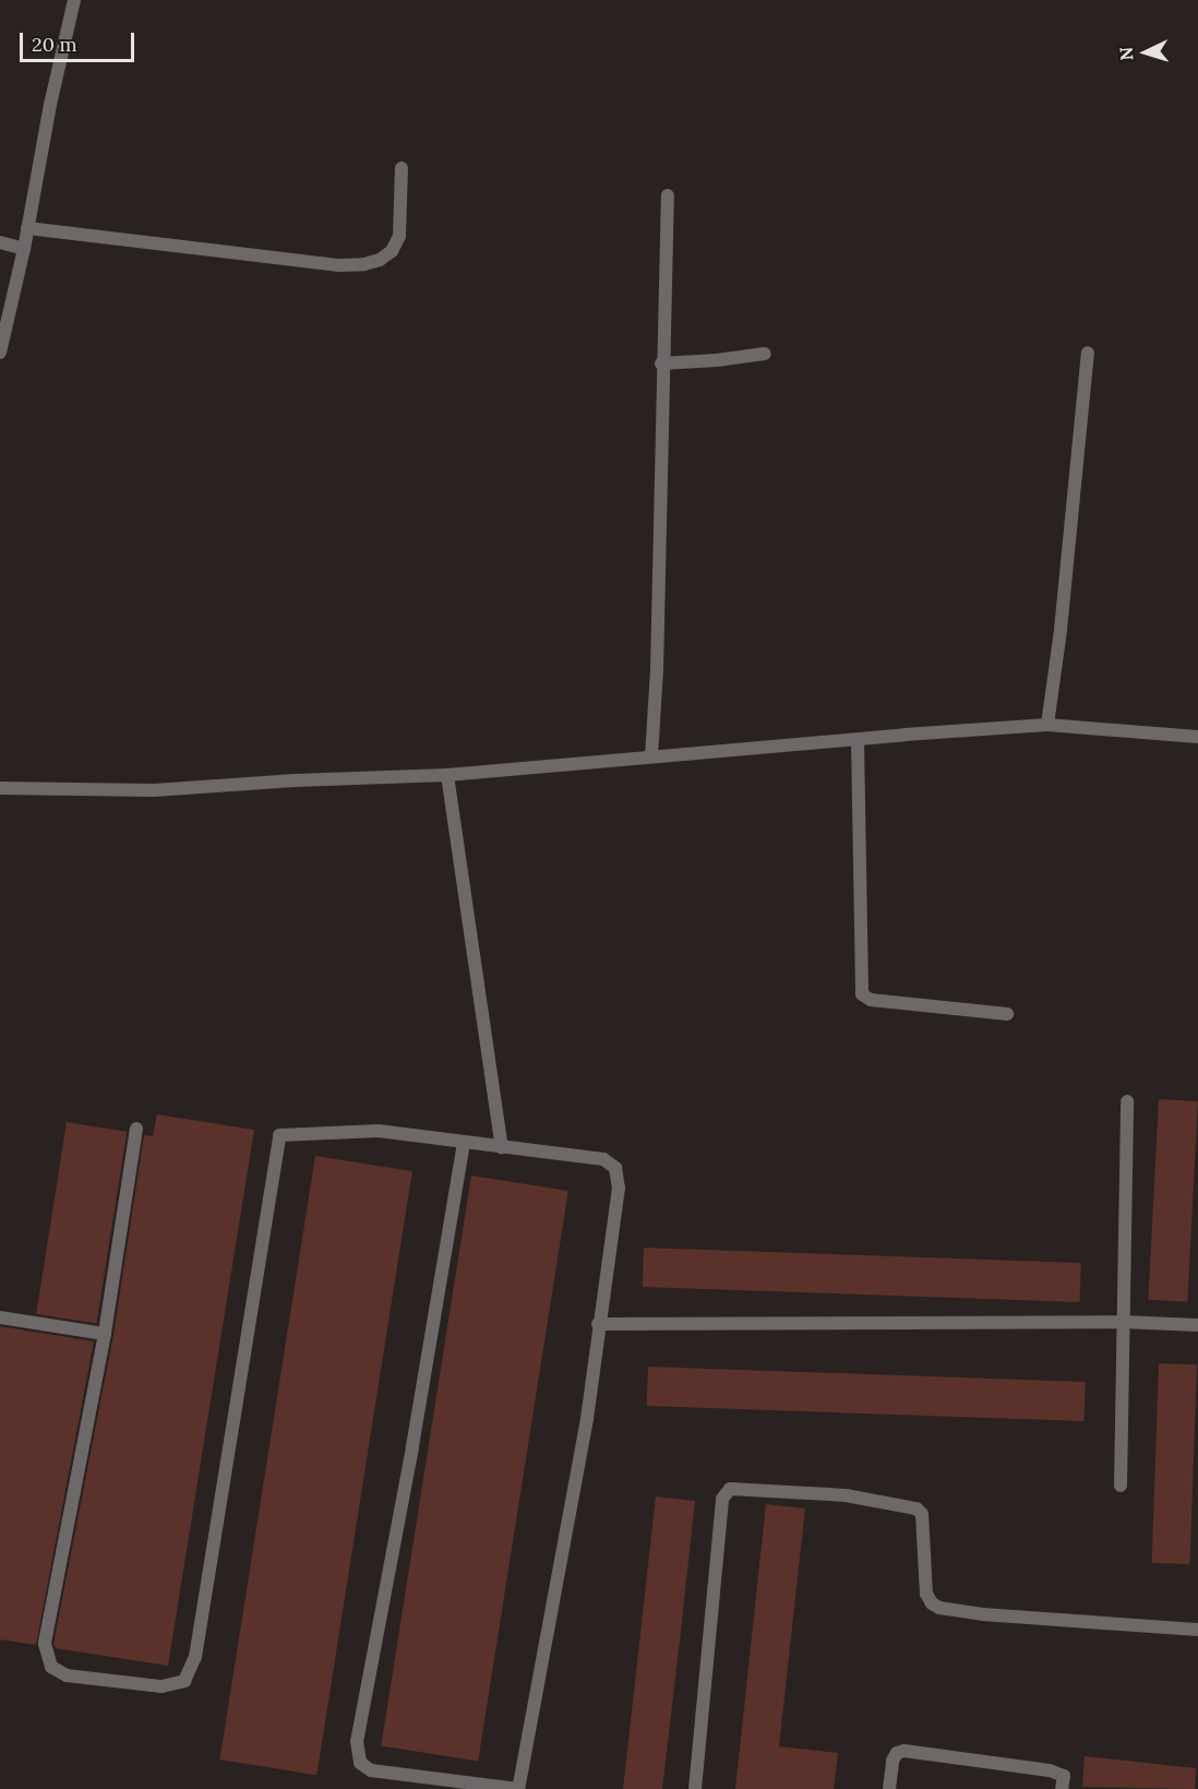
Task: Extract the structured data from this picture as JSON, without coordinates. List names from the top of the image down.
{
  "scale_bar": "20 m",
  "north": "left"
}
